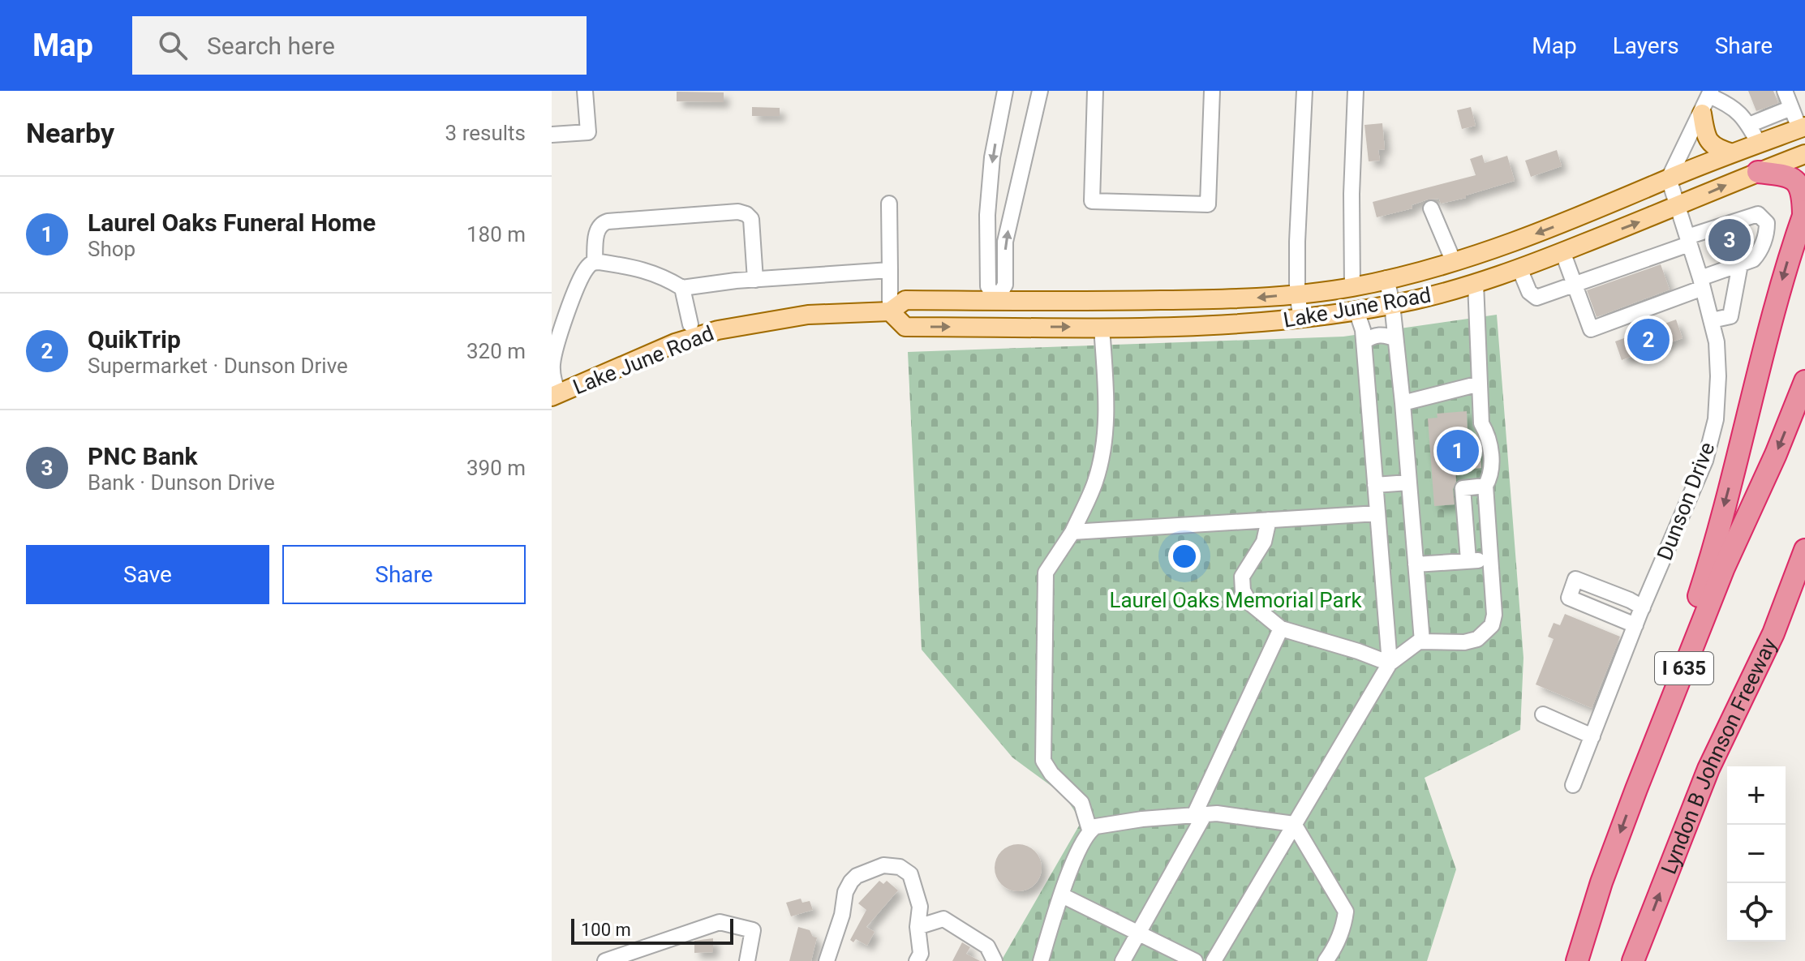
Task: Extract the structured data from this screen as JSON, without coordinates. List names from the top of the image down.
{
  "streets": {
    "highway": ["I 635", "Lyndon B Johnson Freeway"],
    "main road": ["Lake June Road"],
    "street": ["Dunson Drive"]
  },
  "crossings": [
    ["Lake June Road", "Dunson Drive"]
  ],
  "parks": ["Laurel Oaks Memorial Park"],
  "scale_bar": "100 m",
  "page": {
    "header": "Map",
    "search": "Search here",
    "nav": ["Map", "Layers", "Share"],
    "heading": ["Nearby", "3 results"],
    "list": [
      {
        "mark": "1",
        "name": "Laurel Oaks Funeral Home",
        "note": "Shop",
        "value": "180 m"
      },
      {
        "mark": "2",
        "name": "QuikTrip",
        "note": "Supermarket · Dunson Drive",
        "value": "320 m"
      },
      {
        "mark": "3",
        "name": "PNC Bank",
        "note": "Bank · Dunson Drive",
        "value": "390 m"
      }
    ],
    "pins": ["3", "2", "1"],
    "buttons": ["Save", "Share"],
    "map_buttons": ["+", "−"],
    "scale": "100 m"
  }
}
